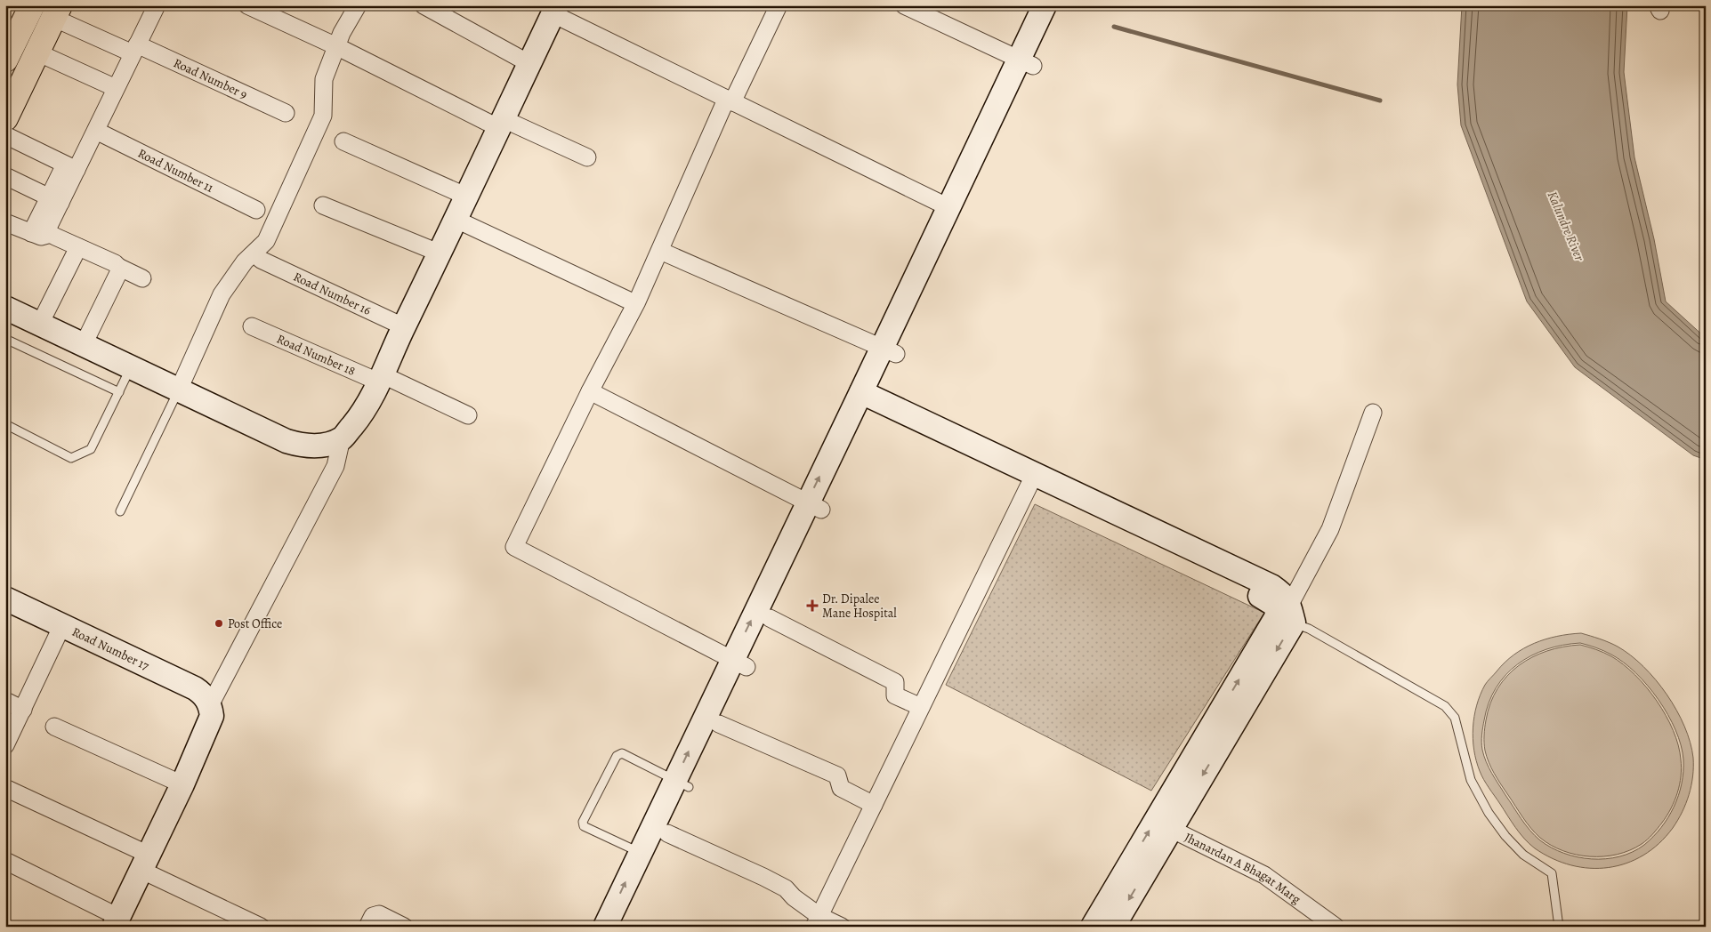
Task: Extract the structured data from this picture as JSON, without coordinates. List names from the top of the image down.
{
  "streets": {
    "street": [
      "Road Number 9",
      "Road Number 11",
      "Road Number 16",
      "Road Number 18",
      "Road Number 17",
      "Jhanardan A Bhagat Marg"
    ]
  },
  "water": ["Kalundre River"],
  "places": {
    "health": ["Dr. Dipalee Mane Hospital"],
    "other": ["Post Office"]
  }
}
